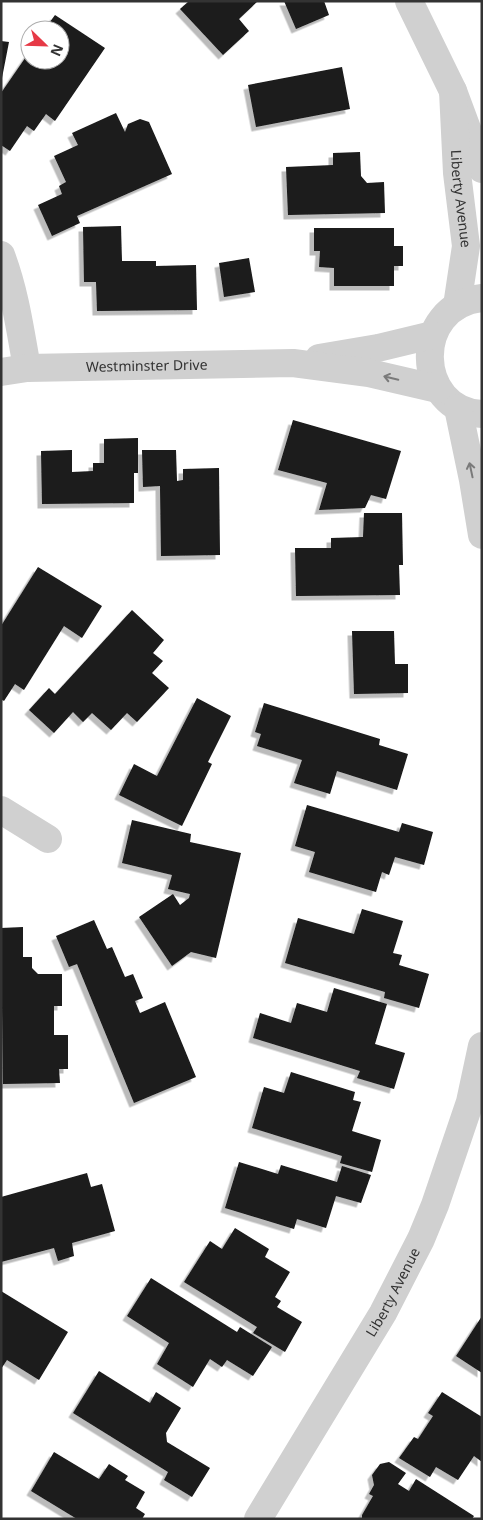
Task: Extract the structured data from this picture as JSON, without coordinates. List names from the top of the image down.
{
  "streets": {
    "street": ["Liberty Avenue", "Westminster Drive"]
  },
  "north": "bottom right"
}
